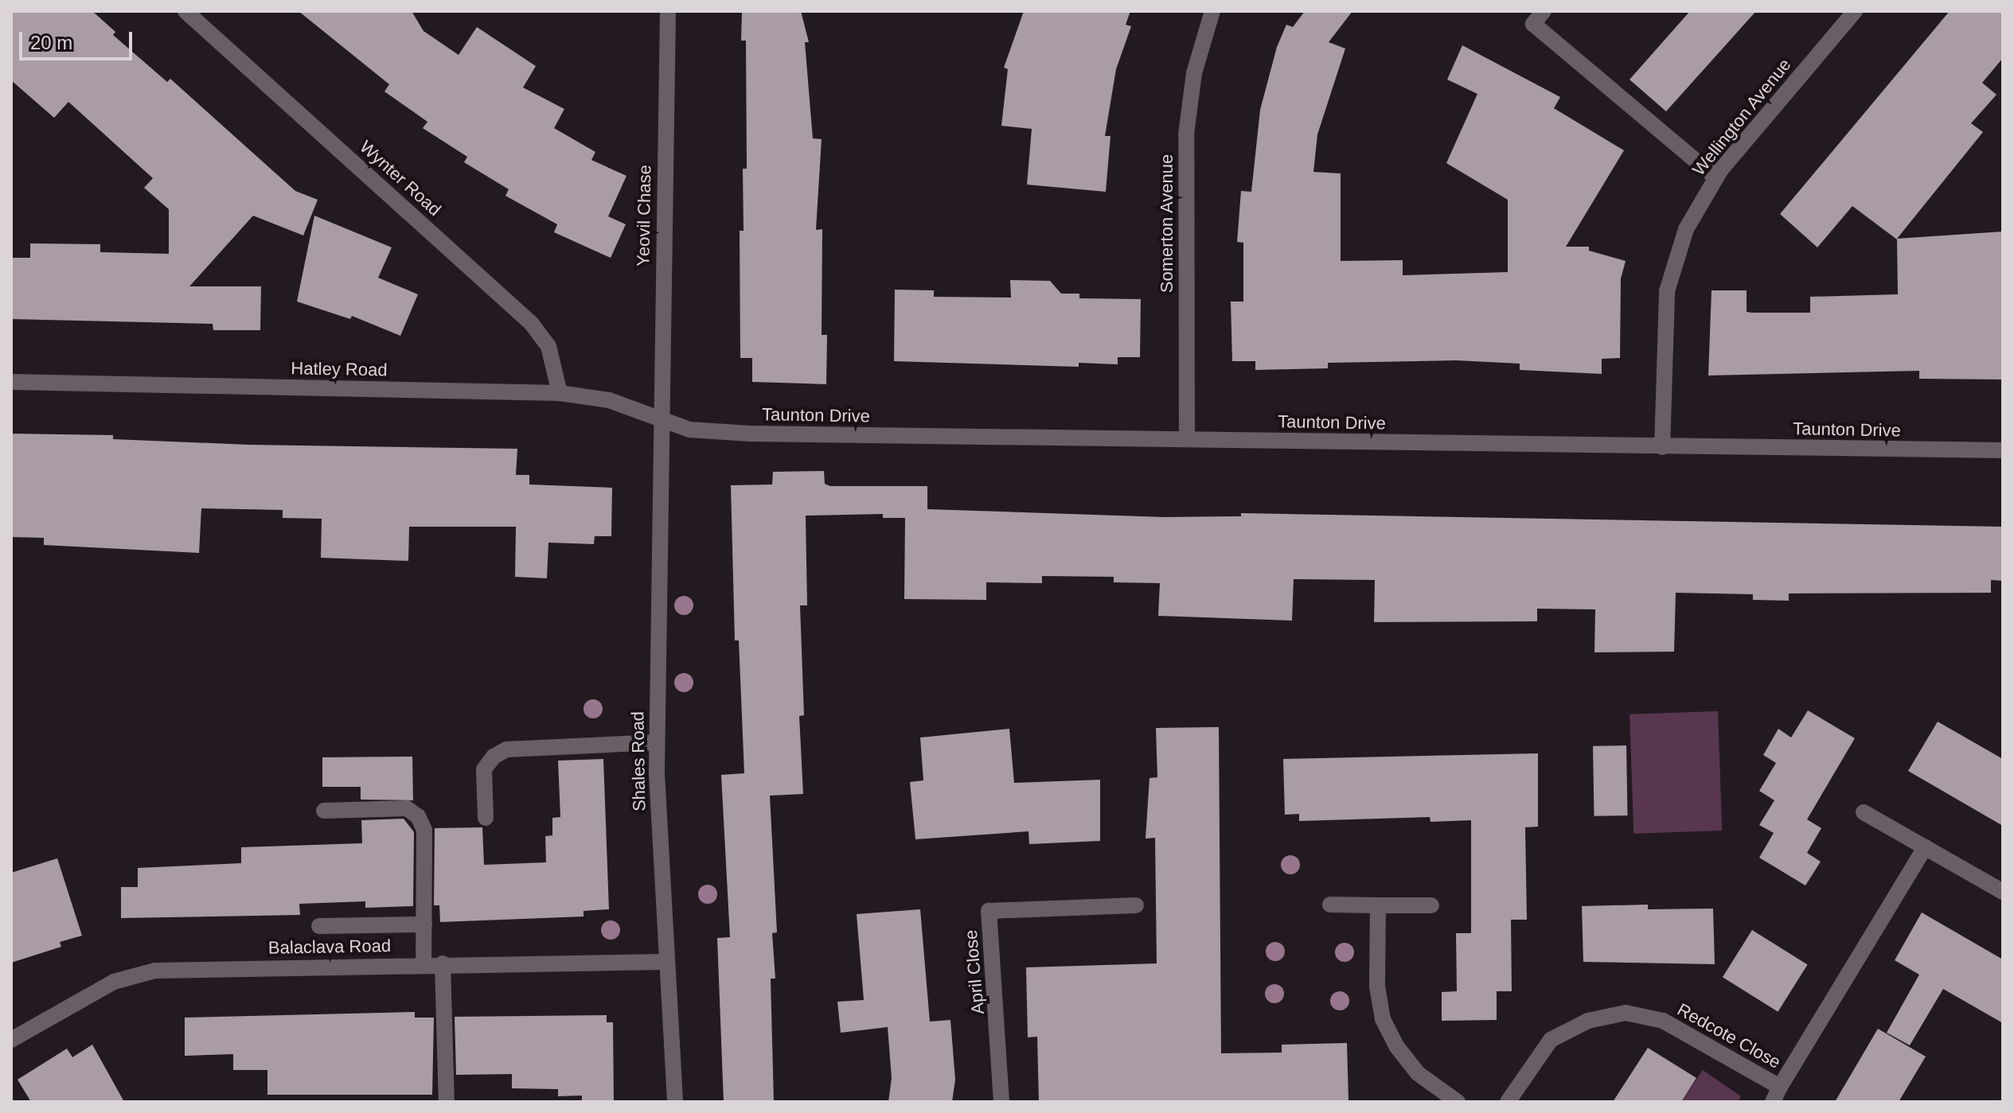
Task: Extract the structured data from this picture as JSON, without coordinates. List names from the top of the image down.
{
  "streets": {
    "street": [
      "Wellington Avenue",
      "Wynter Road",
      "Yeovil Chase",
      "Somerton Avenue",
      "Hatley Road",
      "Taunton Drive",
      "Shales Road",
      "Balaclava Road",
      "April Close",
      "Redcote Close"
    ]
  },
  "crossings": [
    ["Wellington Avenue", "Taunton Drive"],
    ["Wynter Road", "Hatley Road"],
    ["Yeovil Chase", "Hatley Road"],
    ["Yeovil Chase", "Taunton Drive"],
    ["Yeovil Chase", "Shales Road"],
    ["Somerton Avenue", "Taunton Drive"],
    ["Hatley Road", "Taunton Drive"],
    ["Hatley Road", "Shales Road"],
    ["Taunton Drive", "Shales Road"],
    ["Shales Road", "Balaclava Road"]
  ],
  "scale_bar": "20 m"
}
